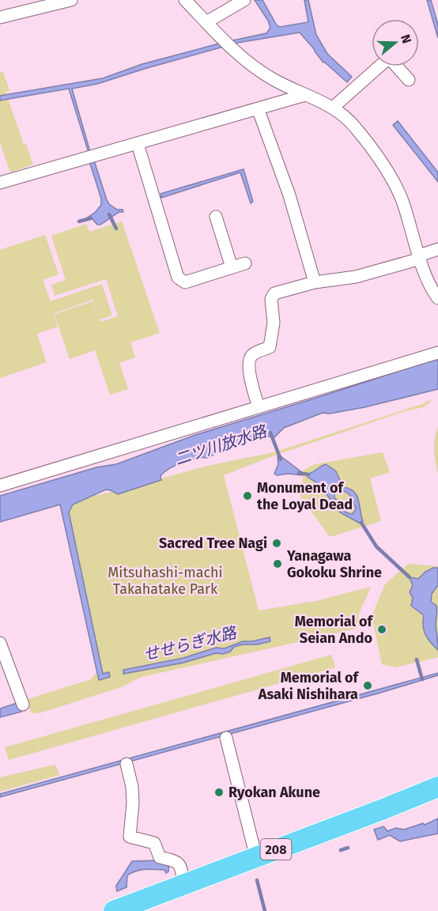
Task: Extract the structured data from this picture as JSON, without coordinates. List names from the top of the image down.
{
  "streets": {
    "highway": ["208"]
  },
  "water": ["二ツ川放水路", "せせらぎ水路"],
  "parks": ["Mitsuhashi-machi Takahatake Park"],
  "places": [
    "Monument of the Loyal Dead",
    "Sacred Tree Nagi",
    "Yanagawa Gokoku Shrine",
    "Memorial of Seian Ando",
    "Memorial of Asaki Nishihara",
    "Ryokan Akune"
  ],
  "north": "right"
}
